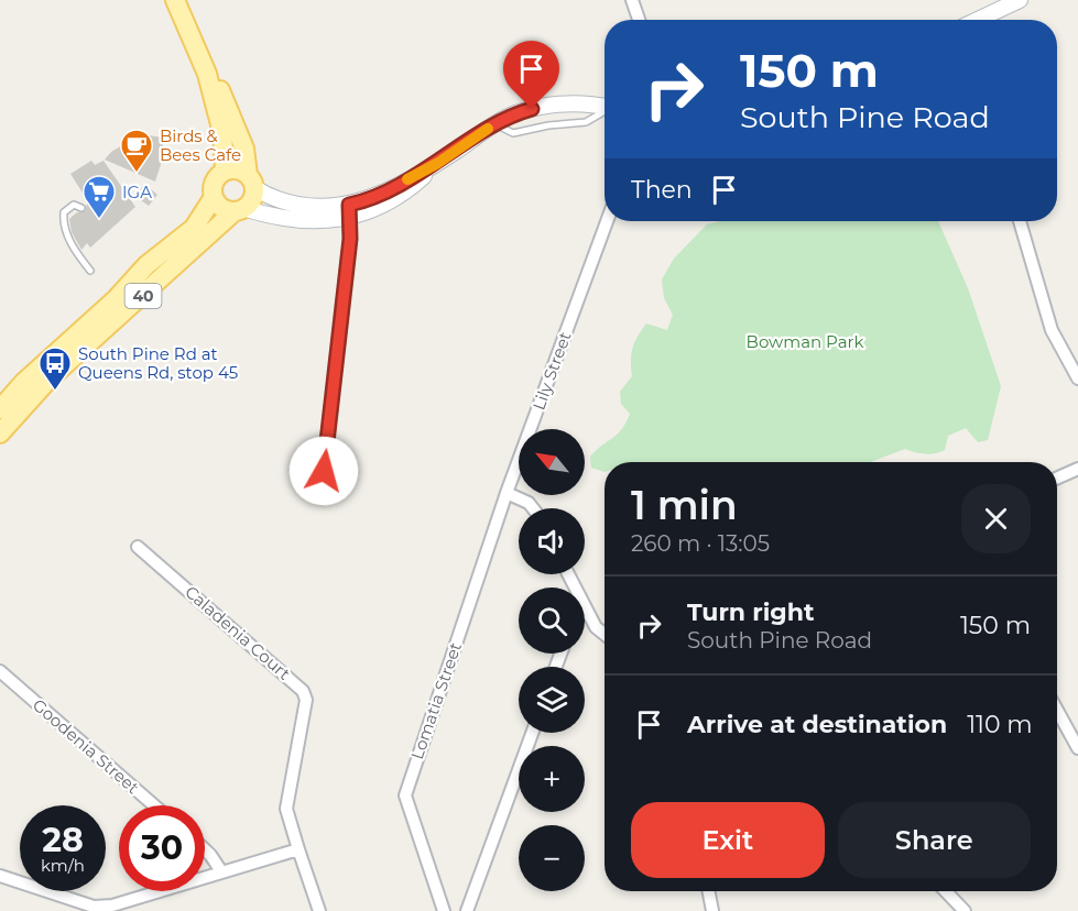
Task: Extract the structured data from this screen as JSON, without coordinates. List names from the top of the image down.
{
  "streets": {
    "main road": ["40"],
    "street": [
      "Lily Street",
      "Caladenia Court",
      "Lomatia Street",
      "Goodenia Street"
    ]
  },
  "crossings": [
    ["Lily Street", "Lomatia Street"]
  ],
  "parks": ["Bowman Park"],
  "places": {
    "cafe": ["Birds & Bees Cafe"],
    "supermarket": ["IGA"],
    "bus stop": ["South Pine Rd at Queens Rd, stop 45"]
  },
  "north": "top left",
  "page": {
    "turn": ["150 m", "South Pine Road"],
    "then": "Then",
    "map_buttons": ["+", "−"],
    "heading": ["1 min", "260 m · 13:05"],
    "list": [
      {
        "name": "Turn right",
        "note": "South Pine Road",
        "value": "150 m"
      },
      {
        "name": "Arrive at destination",
        "value": "110 m"
      }
    ],
    "buttons": ["Exit", "Share"],
    "speed": "28 km/h",
    "limit": "30"
  }
}
